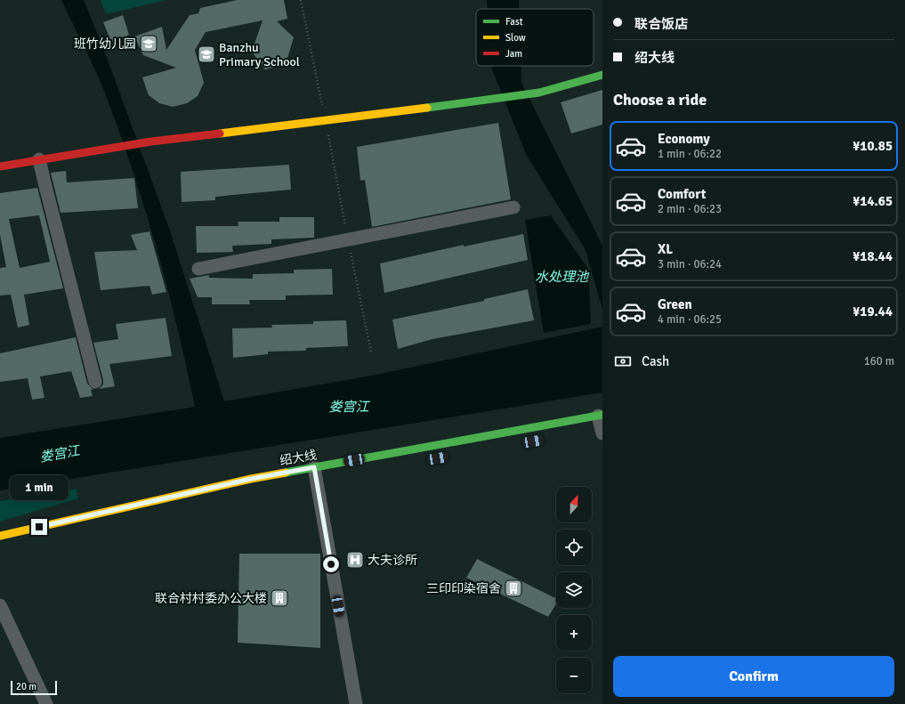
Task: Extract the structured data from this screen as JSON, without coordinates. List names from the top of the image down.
{
  "streets": {
    "street": ["绍大线"]
  },
  "water": ["水处理池", "娄宫江"],
  "places": {
    "school or university": ["班竹幼儿园", "Banzhu Primary School"],
    "hospital": ["大夫诊所"],
    "building": ["三印印染宿舍", "联合村村委办公大楼"]
  },
  "legend": ["Fast", "Slow", "Jam"],
  "scale_bar": "20 m",
  "north": "top",
  "page": {
    "banner": ["联合饭店", "绍大线"],
    "heading": "Choose a ride",
    "list": [
      {
        "name": "Economy",
        "note": "1 min · 06:22",
        "value": "¥10.85"
      },
      {
        "name": "Comfort",
        "note": "2 min · 06:23",
        "value": "¥14.65"
      },
      {
        "name": "XL",
        "note": "3 min · 06:24",
        "value": "¥18.44"
      },
      {
        "name": "Green",
        "note": "4 min · 06:25",
        "value": "¥19.44"
      }
    ],
    "pay": ["Cash", "160 m"],
    "bubble": "1 min",
    "map_buttons": ["+", "−"],
    "buttons": "Confirm",
    "scale": "20 m"
  }
}
